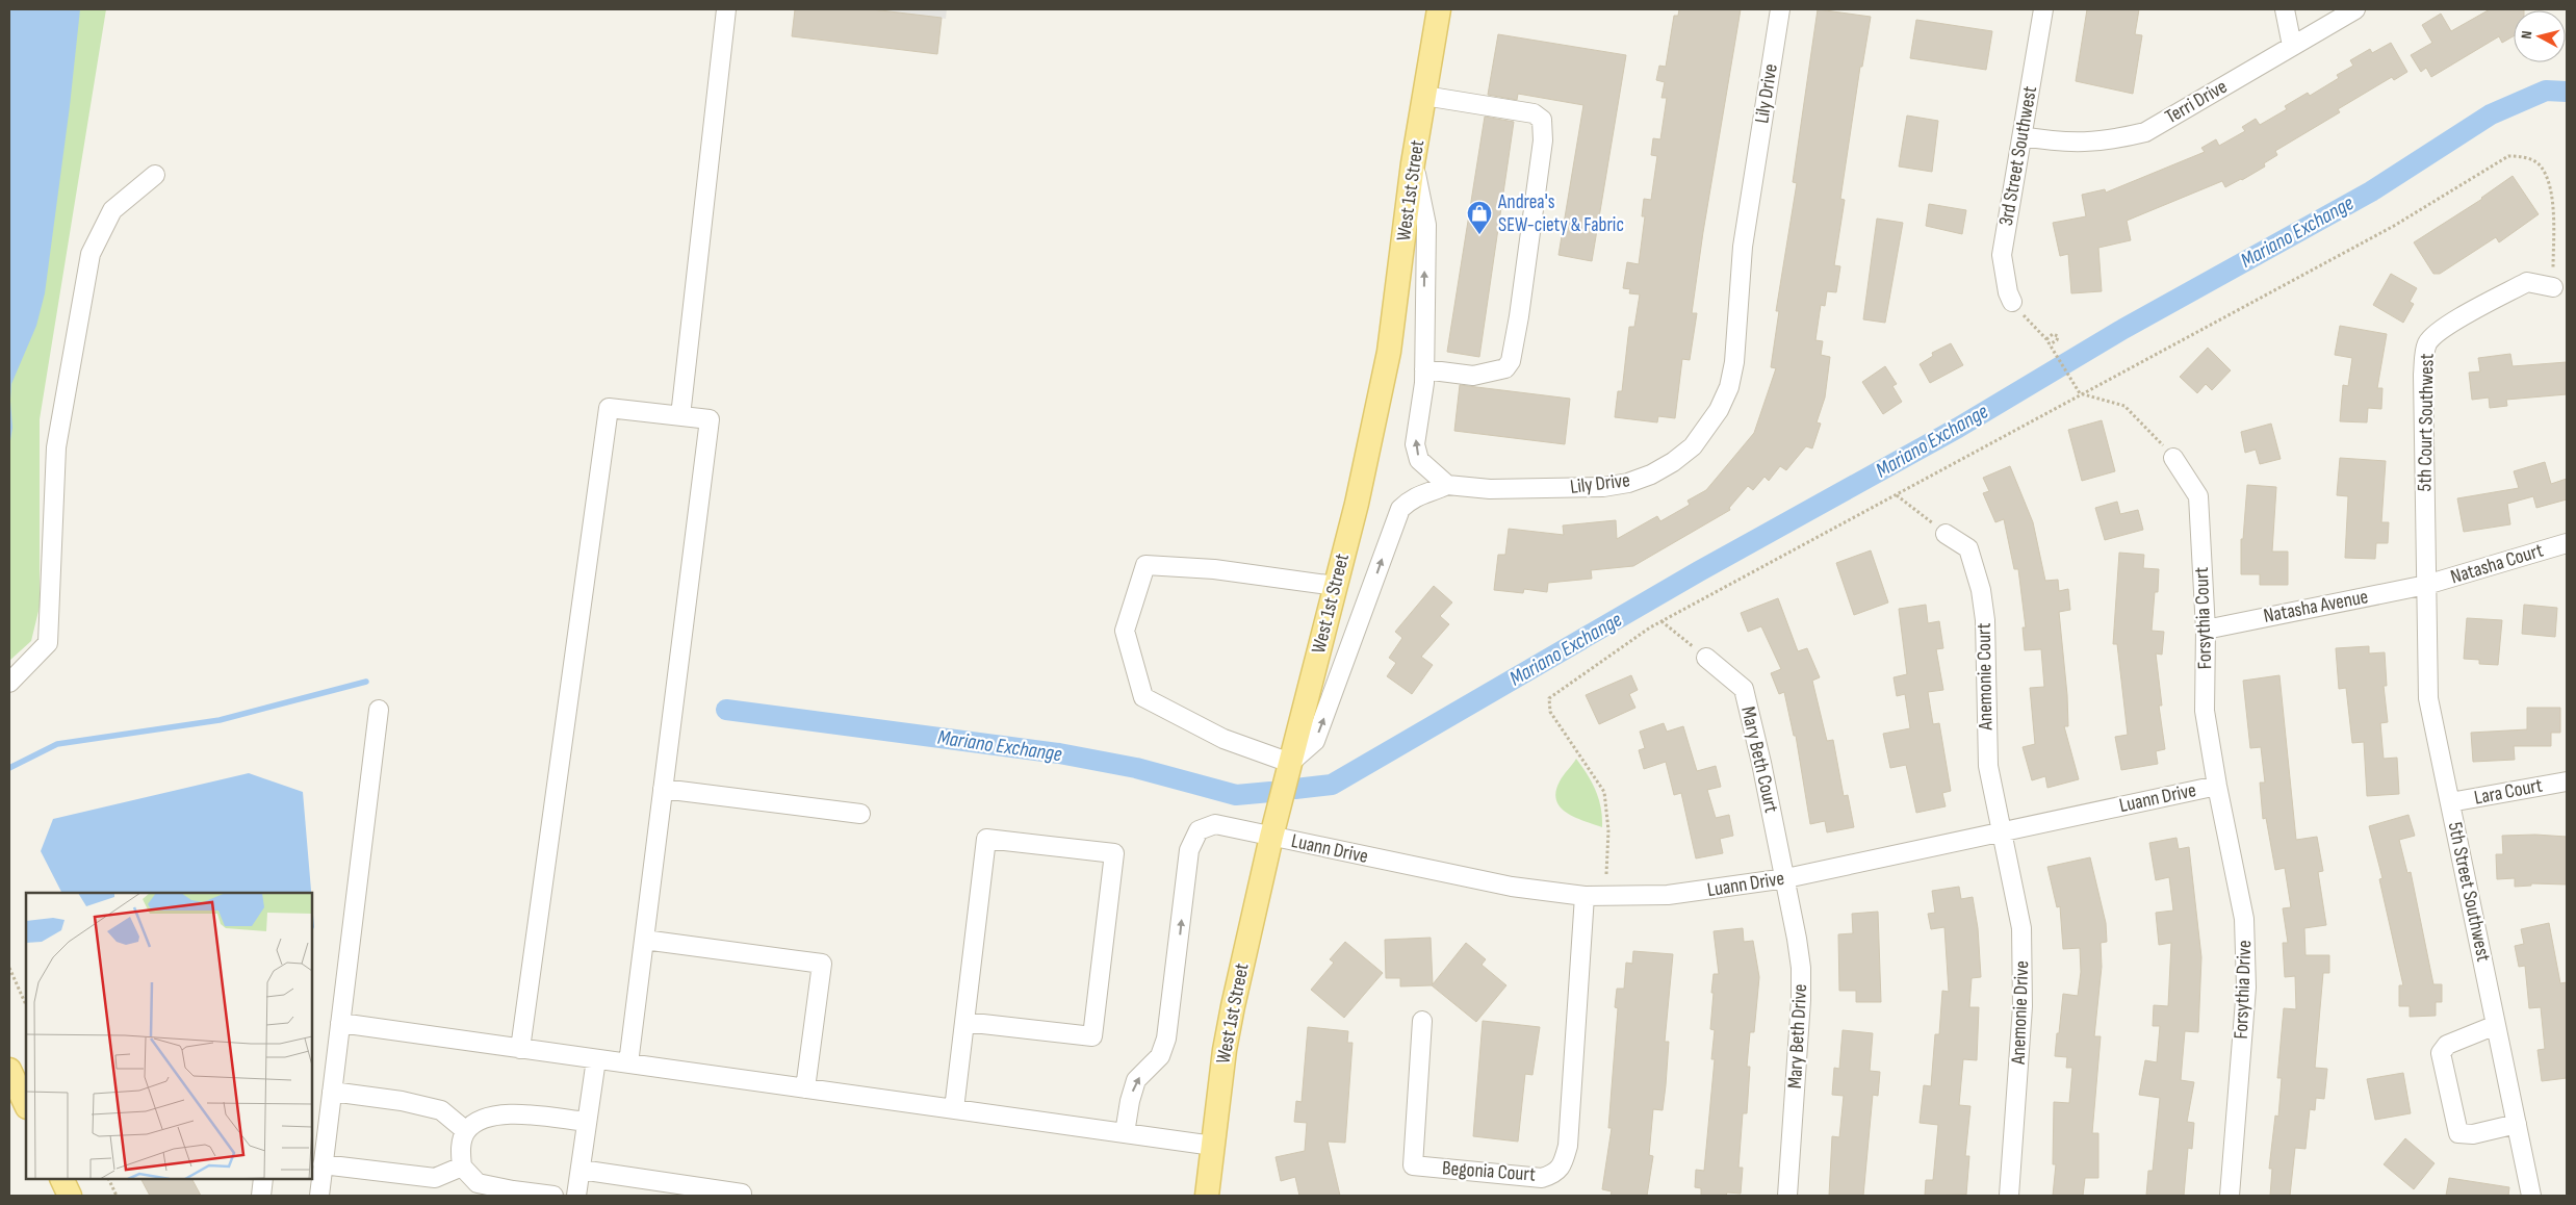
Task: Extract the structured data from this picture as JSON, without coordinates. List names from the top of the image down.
{
  "streets": {
    "main road": ["West 1st Street"],
    "street": [
      "Lily Drive",
      "Terri Drive",
      "3rd Street Southwest",
      "5th Court Southwest",
      "Natasha Court",
      "Natasha Avenue",
      "Forsythia Court",
      "Anemonie Court",
      "Mary Beth Court",
      "Lara Court",
      "Luann Drive",
      "5th Street Southwest",
      "Forsythia Drive",
      "Anemonie Drive",
      "Mary Beth Drive",
      "Begonia Court"
    ]
  },
  "crossings": [
    ["Terri Drive", "3rd Street Southwest"],
    ["West 1st Street", "Luann Drive"],
    ["5th Court Southwest", "Natasha Court"],
    ["5th Court Southwest", "Natasha Avenue"],
    ["5th Court Southwest", "5th Street Southwest"],
    ["Natasha Court", "Natasha Avenue"],
    ["Natasha Court", "5th Street Southwest"],
    ["Natasha Avenue", "Forsythia Court"],
    ["Natasha Avenue", "5th Street Southwest"],
    ["Forsythia Court", "Luann Drive"],
    ["Forsythia Court", "Forsythia Drive"],
    ["Anemonie Court", "Luann Drive"],
    ["Anemonie Court", "Anemonie Drive"],
    ["Mary Beth Court", "Luann Drive"],
    ["Mary Beth Court", "Mary Beth Drive"],
    ["Lara Court", "5th Street Southwest"],
    ["Luann Drive", "Forsythia Drive"],
    ["Luann Drive", "Anemonie Drive"],
    ["Luann Drive", "Mary Beth Drive"],
    ["Luann Drive", "Begonia Court"]
  ],
  "water": ["Mariano Exchange"],
  "places": {
    "shop": ["Andrea's SEW-ciety & Fabric"]
  },
  "north": "left"
}
